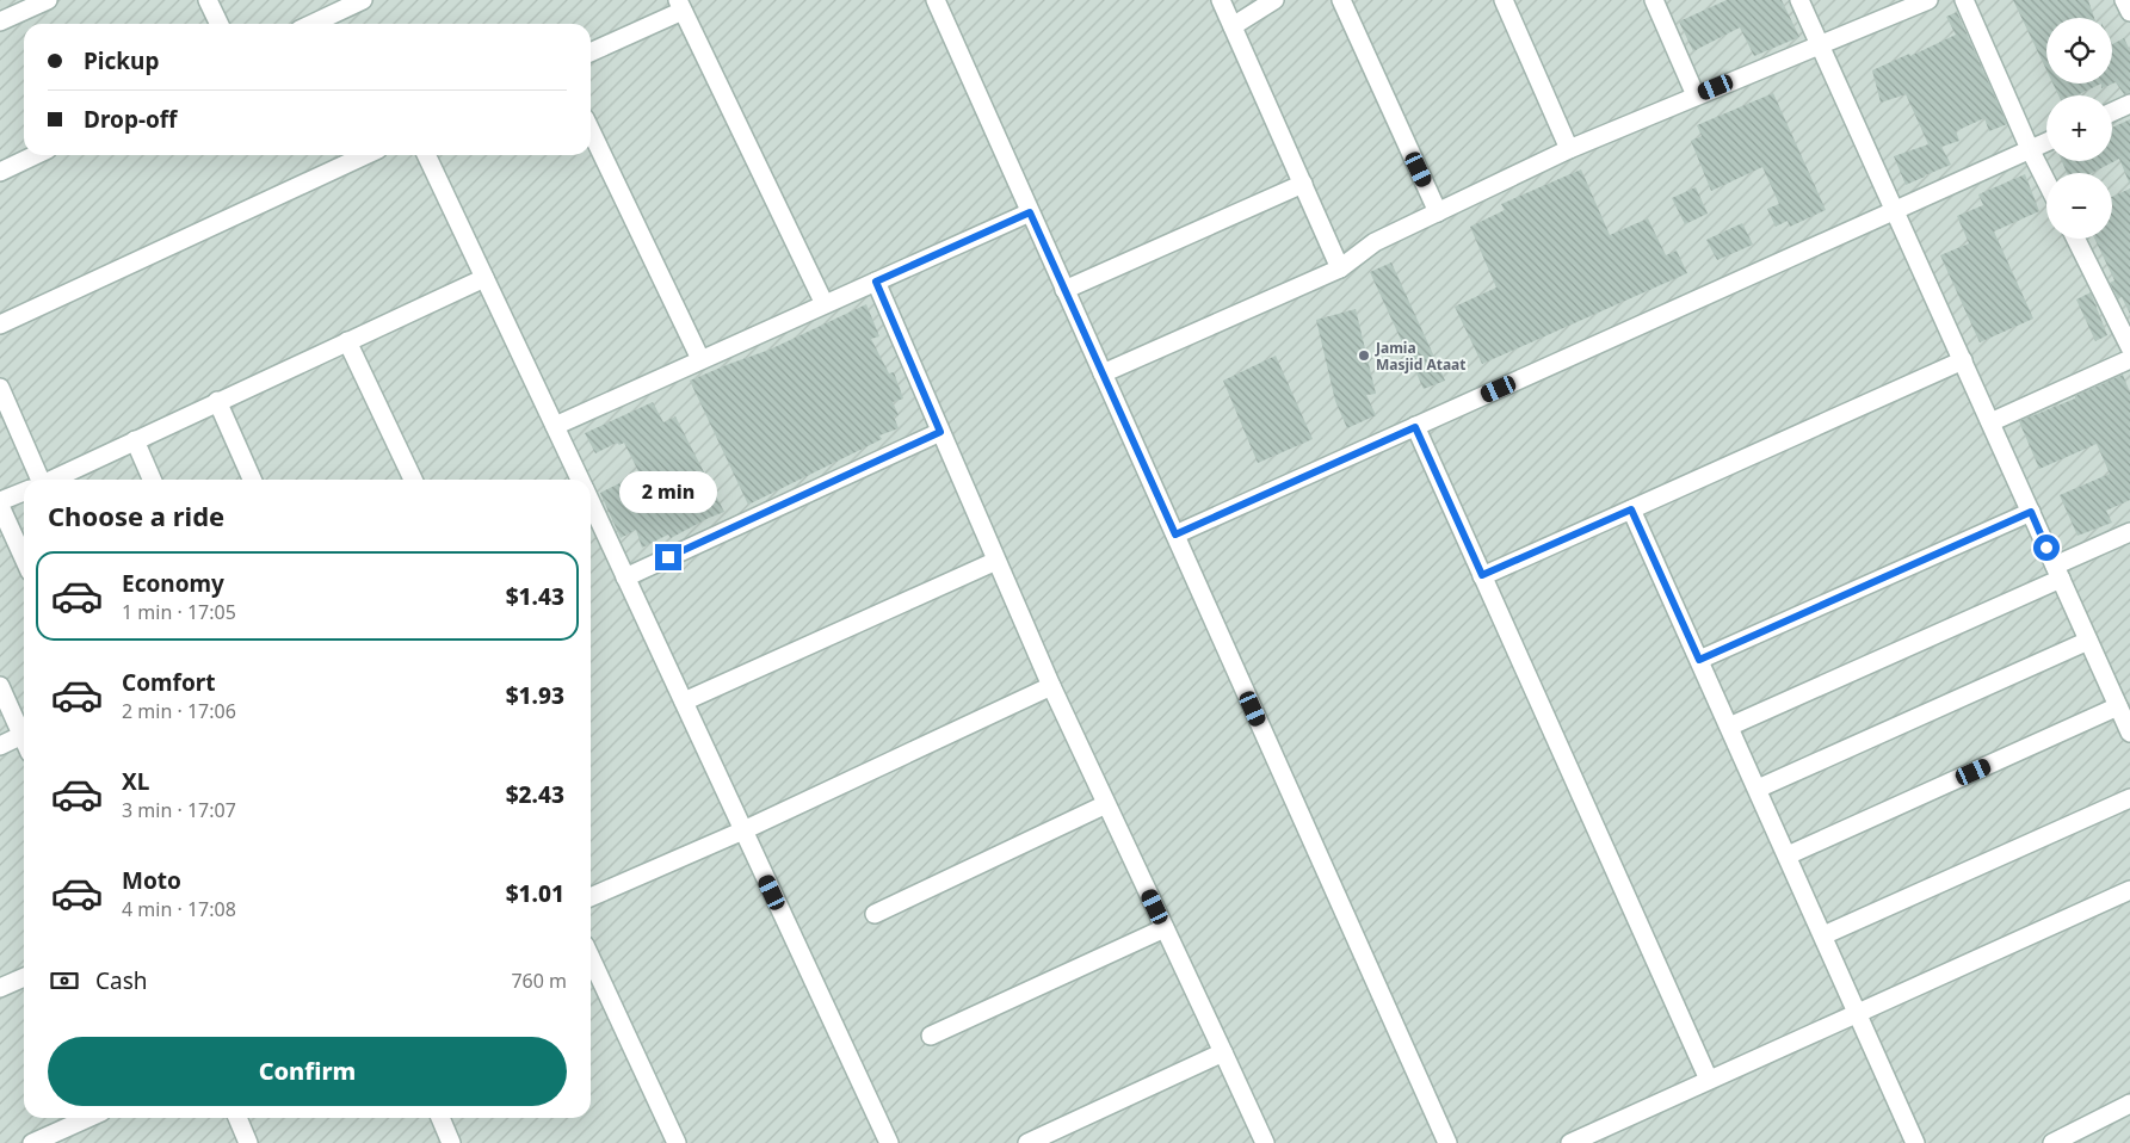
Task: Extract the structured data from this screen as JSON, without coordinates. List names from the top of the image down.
{
  "places": ["Jamia Masjid Ataat"],
  "page": {
    "map_buttons": ["+", "−"],
    "banner": ["Pickup", "Drop-off"],
    "bubble": "2 min",
    "heading": "Choose a ride",
    "list": [
      {
        "name": "Economy",
        "note": "1 min · 17:05",
        "value": "$1.43"
      },
      {
        "name": "Comfort",
        "note": "2 min · 17:06",
        "value": "$1.93"
      },
      {
        "name": "XL",
        "note": "3 min · 17:07",
        "value": "$2.43"
      },
      {
        "name": "Moto",
        "note": "4 min · 17:08",
        "value": "$1.01"
      }
    ],
    "pay": ["Cash", "760 m"],
    "buttons": "Confirm"
  }
}
